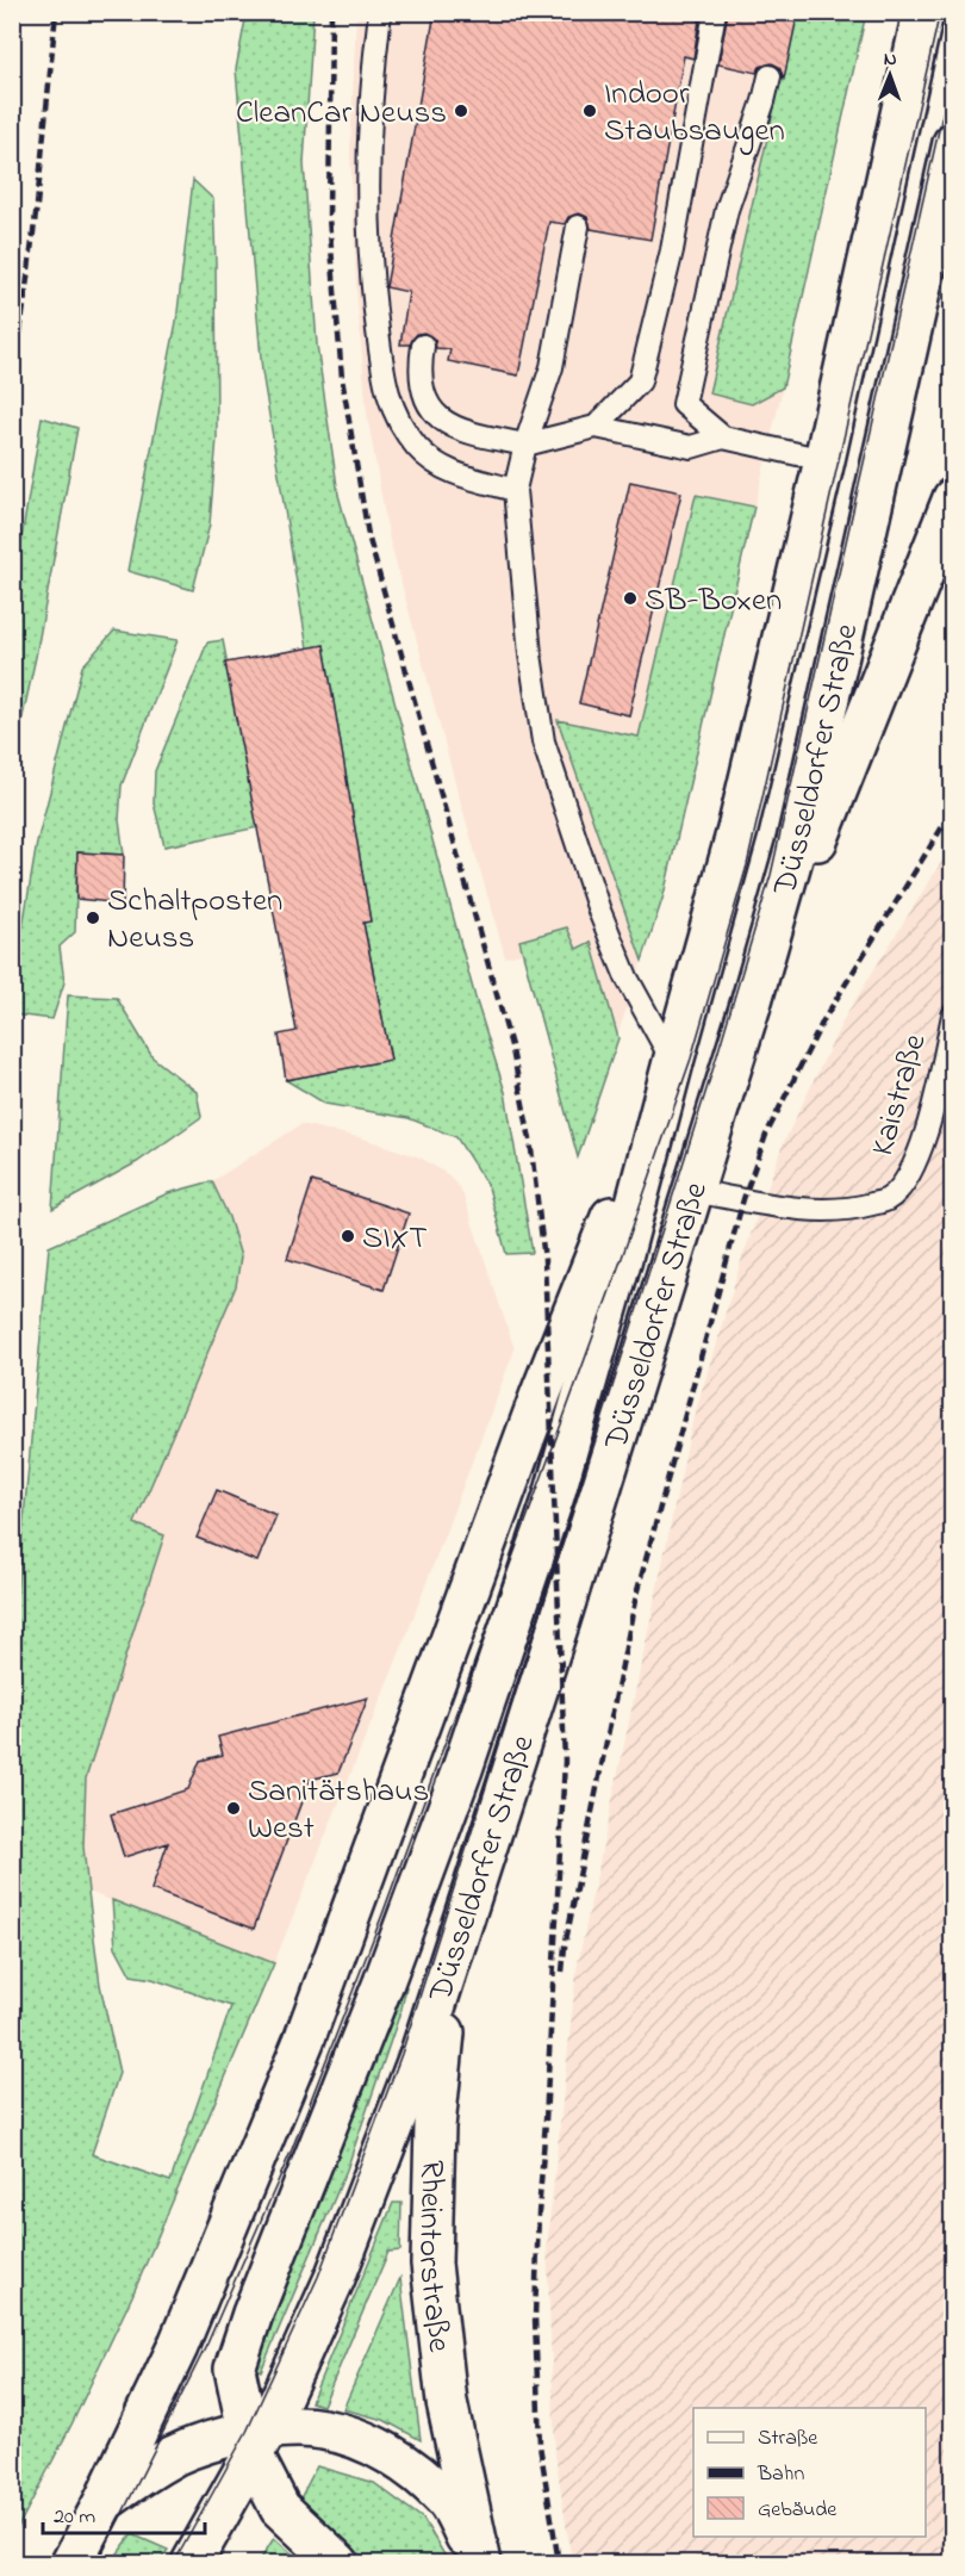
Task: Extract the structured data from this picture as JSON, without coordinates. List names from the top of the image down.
{
  "streets": {
    "main road": ["Düsseldorfer Straße", "Rheintorstraße"],
    "lane": ["Kaistraße"]
  },
  "crossings": [
    ["Düsseldorfer Straße", "Kaistraße"],
    ["Düsseldorfer Straße", "Rheintorstraße"]
  ],
  "places": [
    "CleanCar Neuss",
    "Indoor Staubsaugen",
    "SB-Boxen",
    "Schaltposten Neuss",
    "SIXT",
    "Sanitätshaus West"
  ],
  "legend": ["Straße", "Bahn", "Gebäude"],
  "scale_bar": "20 m",
  "north": "top"
}
